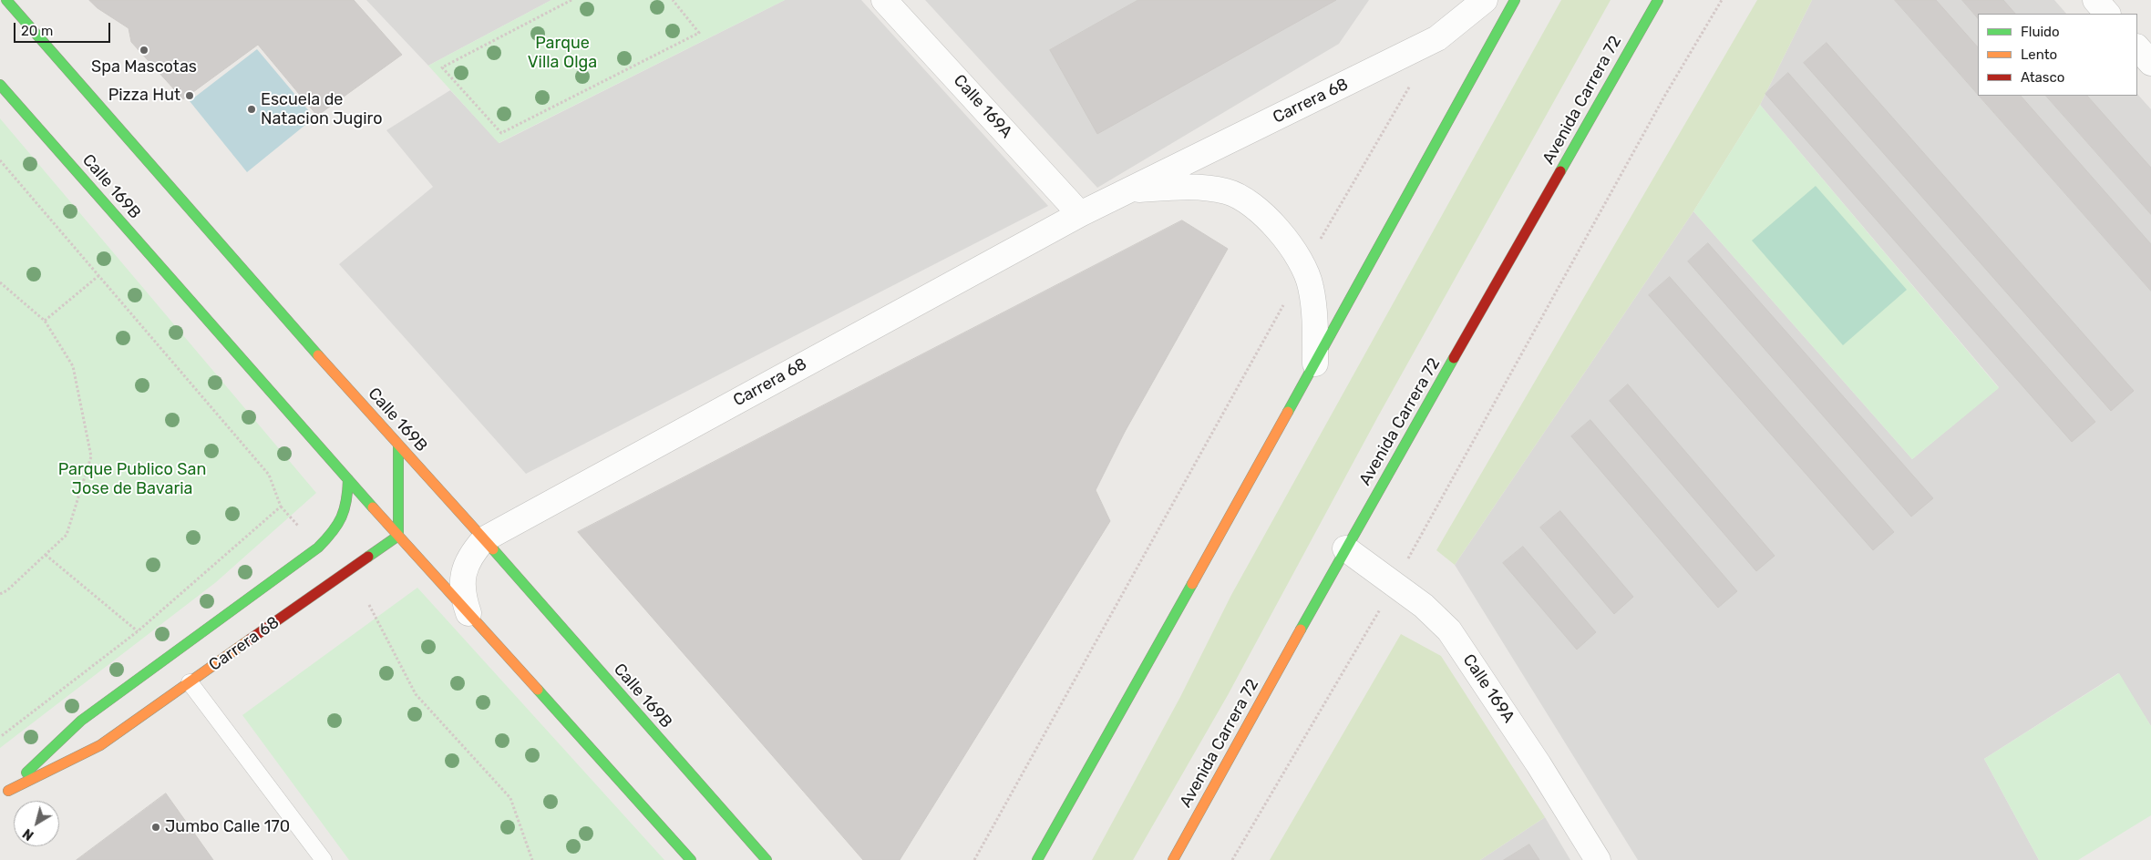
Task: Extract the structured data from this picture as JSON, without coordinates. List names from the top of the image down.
{
  "streets": {
    "main road": ["Avenida Carrera 72", "Carrera 68", "Calle 169B"],
    "street": ["Calle 169A"]
  },
  "crossings": [
    ["Avenida Carrera 72", "Calle 169A"],
    ["Carrera 68", "Calle 169A"],
    ["Carrera 68", "Calle 169B"]
  ],
  "parks": ["Parque Villa Olga", "Parque Publico San Jose de Bavaria"],
  "places": [
    "Spa Mascotas",
    "Pizza Hut",
    "Escuela de Natacion Jugiro",
    "Jumbo Calle 170"
  ],
  "legend": ["Fluido", "Lento", "Atasco"],
  "scale_bar": "20 m",
  "north": "bottom left"
}
